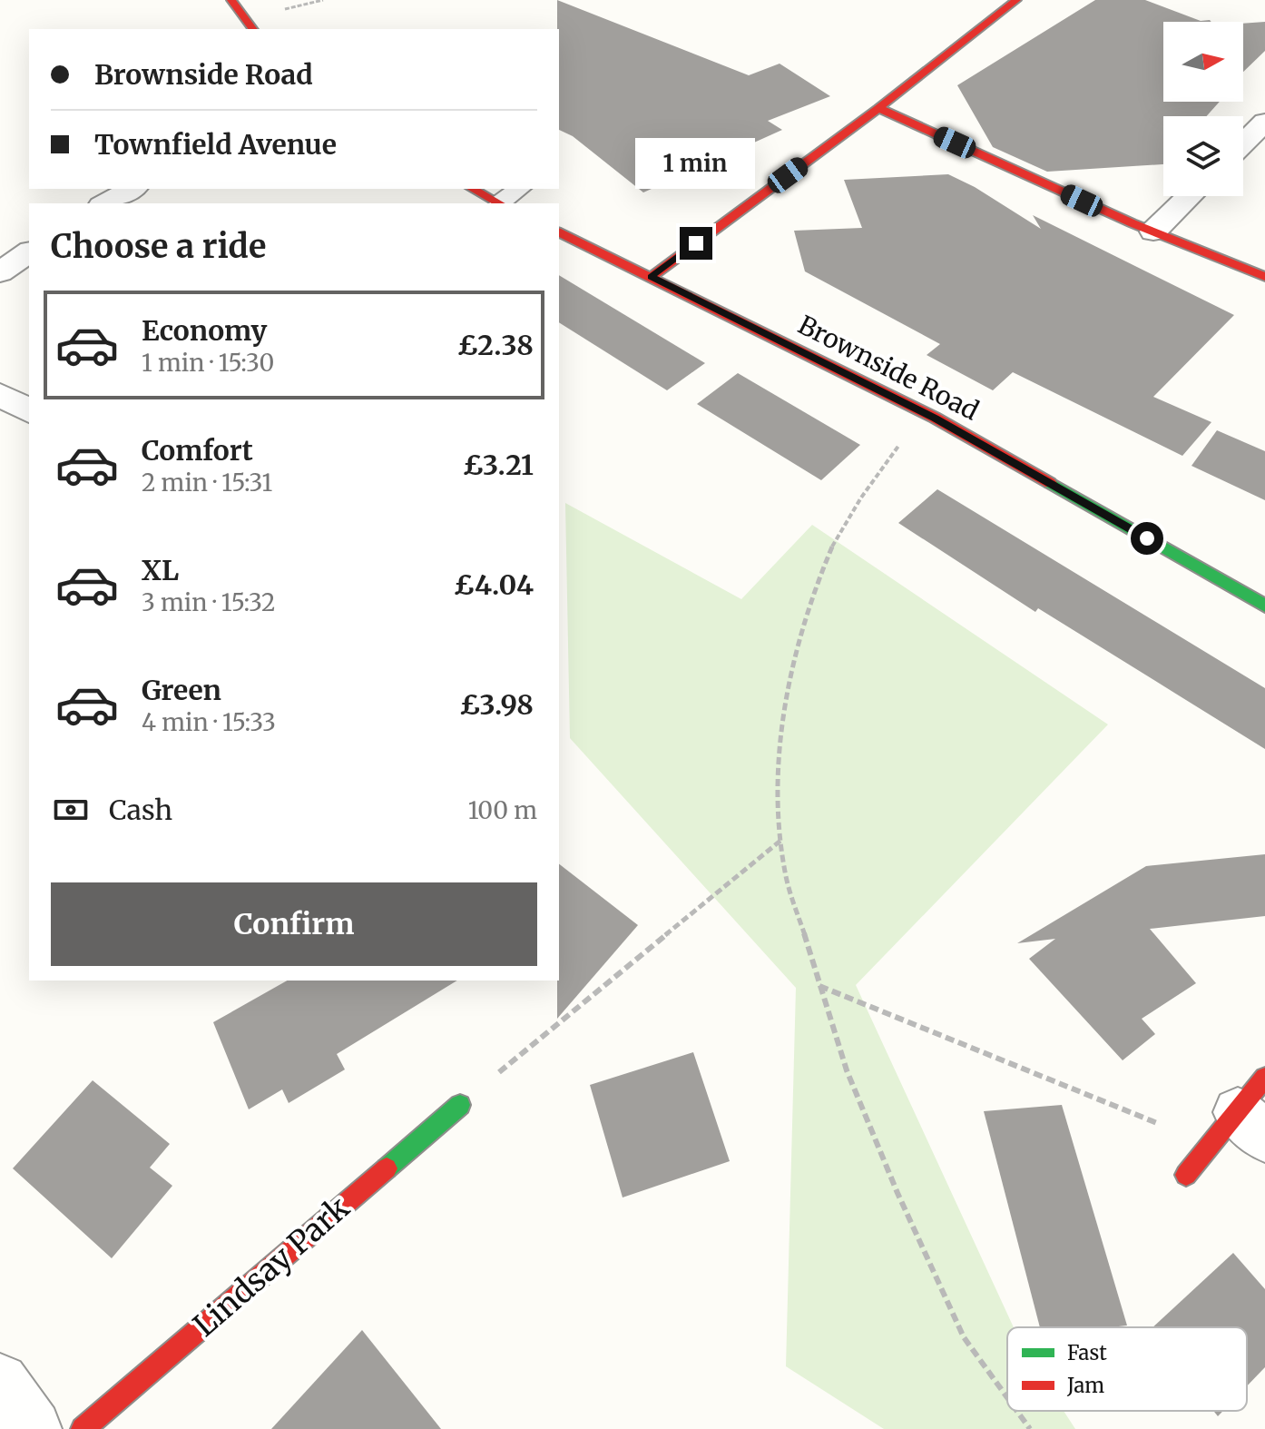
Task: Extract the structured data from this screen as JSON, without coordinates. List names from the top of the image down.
{
  "streets": {
    "street": ["Brownside Road", "Lindsay Park"]
  },
  "legend": ["Fast", "Jam"],
  "north": "right",
  "page": {
    "banner": ["Brownside Road", "Townfield Avenue"],
    "bubble": "1 min",
    "heading": "Choose a ride",
    "list": [
      {
        "name": "Economy",
        "note": "1 min · 15:30",
        "value": "£2.38"
      },
      {
        "name": "Comfort",
        "note": "2 min · 15:31",
        "value": "£3.21"
      },
      {
        "name": "XL",
        "note": "3 min · 15:32",
        "value": "£4.04"
      },
      {
        "name": "Green",
        "note": "4 min · 15:33",
        "value": "£3.98"
      }
    ],
    "pay": ["Cash", "100 m"],
    "buttons": "Confirm"
  }
}
